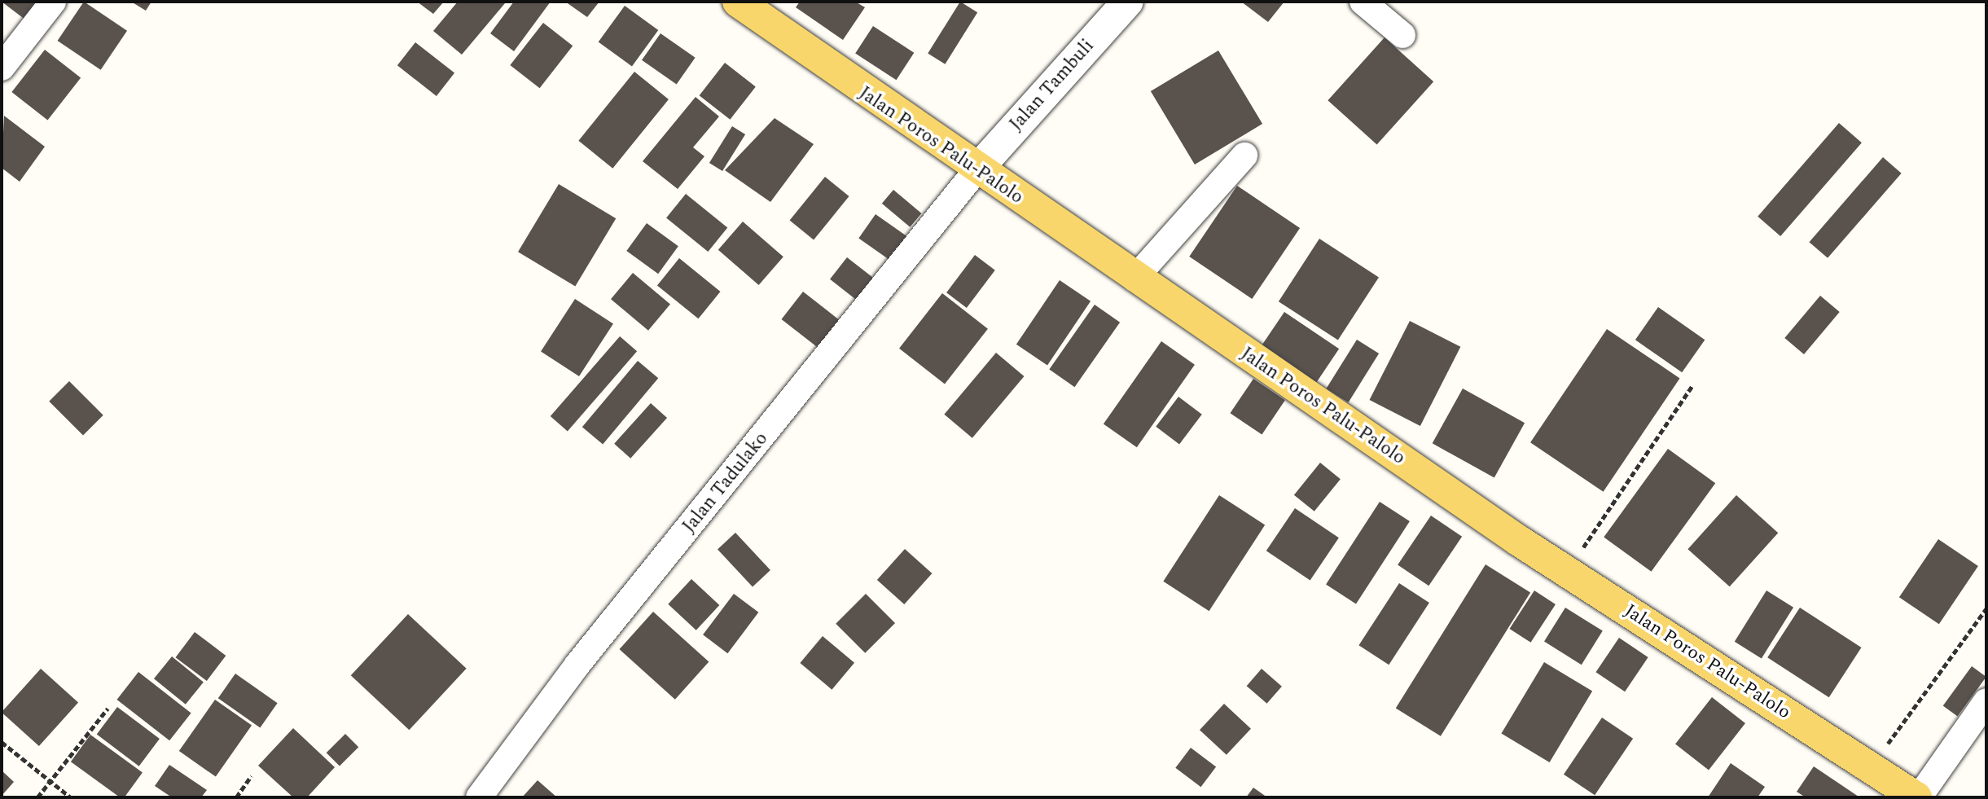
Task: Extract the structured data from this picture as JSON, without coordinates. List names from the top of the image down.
{
  "streets": {
    "main road": ["Jalan Poros Palu-Palolo"],
    "street": ["Jalan Tambuli", "Jalan Tadulako"]
  },
  "crossings": [
    ["Jalan Tambuli", "Jalan Poros Palu-Palolo"],
    ["Jalan Tambuli", "Jalan Tadulako"],
    ["Jalan Poros Palu-Palolo", "Jalan Tadulako"]
  ]
}
